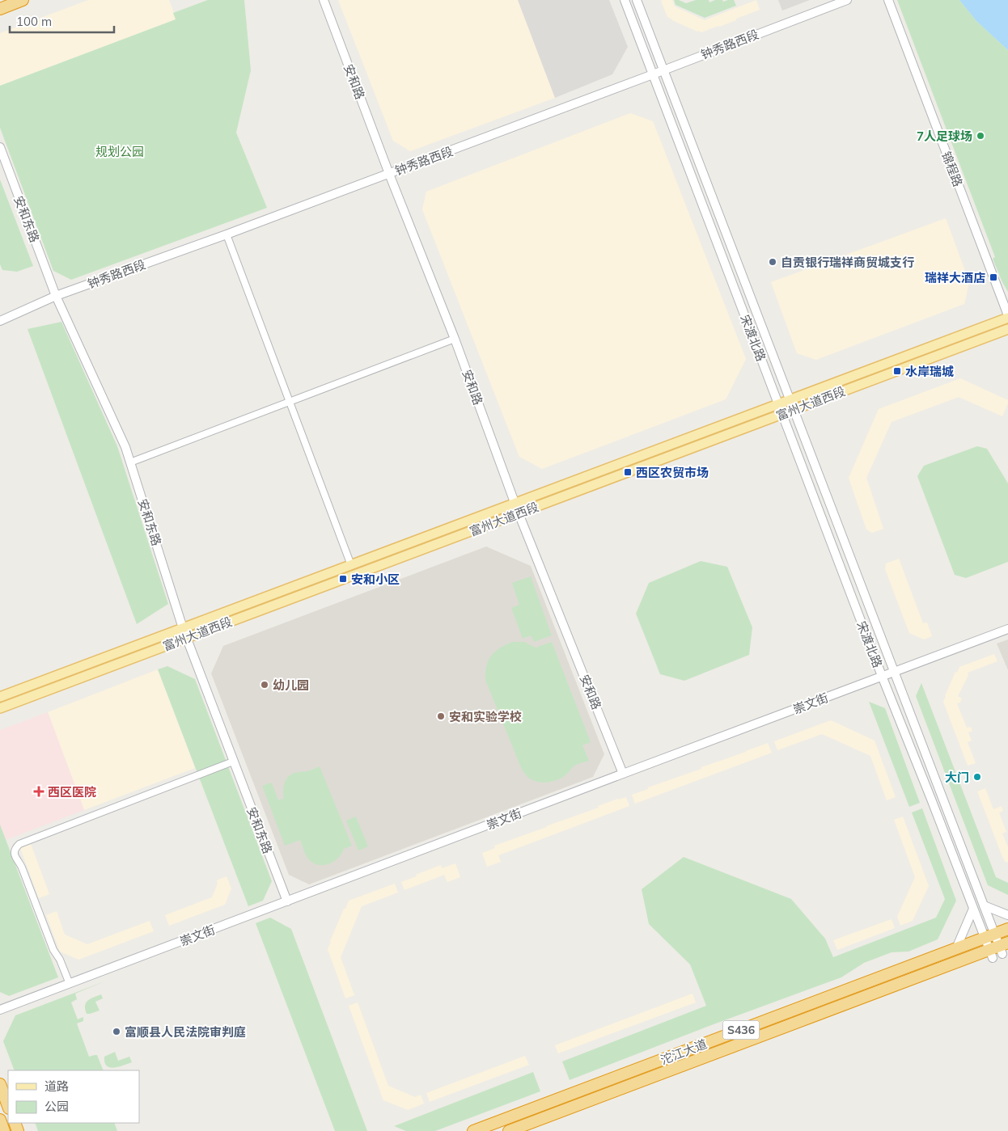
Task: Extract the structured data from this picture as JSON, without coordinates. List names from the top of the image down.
{
  "streets": {
    "highway": ["S436", "沱江大道"],
    "main road": ["富州大道西段"],
    "street": [
      "钟秀路西段",
      "安和路",
      "锦程路",
      "安和东路",
      "宋渡北路",
      "崇文街"
    ]
  },
  "crossings": [
    ["钟秀路西段", "安和路"],
    ["钟秀路西段", "安和东路"],
    ["钟秀路西段", "宋渡北路"],
    ["安和路", "富州大道西段"],
    ["安和路", "崇文街"],
    ["锦程路", "富州大道西段"],
    ["安和东路", "富州大道西段"],
    ["安和东路", "崇文街"],
    ["宋渡北路", "富州大道西段"],
    ["宋渡北路", "崇文街"],
    ["宋渡北路", "沱江大道"]
  ],
  "parks": ["规划公园"],
  "places": {
    "other": [
      "7人足球场",
      "自贡银行瑞祥商贸城支行",
      "幼儿园",
      "安和实验学校",
      "大门",
      "富顺县人民法院审判庭"
    ],
    "transit": [
      "瑞祥大酒店",
      "水岸瑞城",
      "西区农贸市场",
      "安和小区"
    ],
    "health": ["西区医院"]
  },
  "legend": ["道路", "公园"],
  "scale_bar": "100 m"
}
